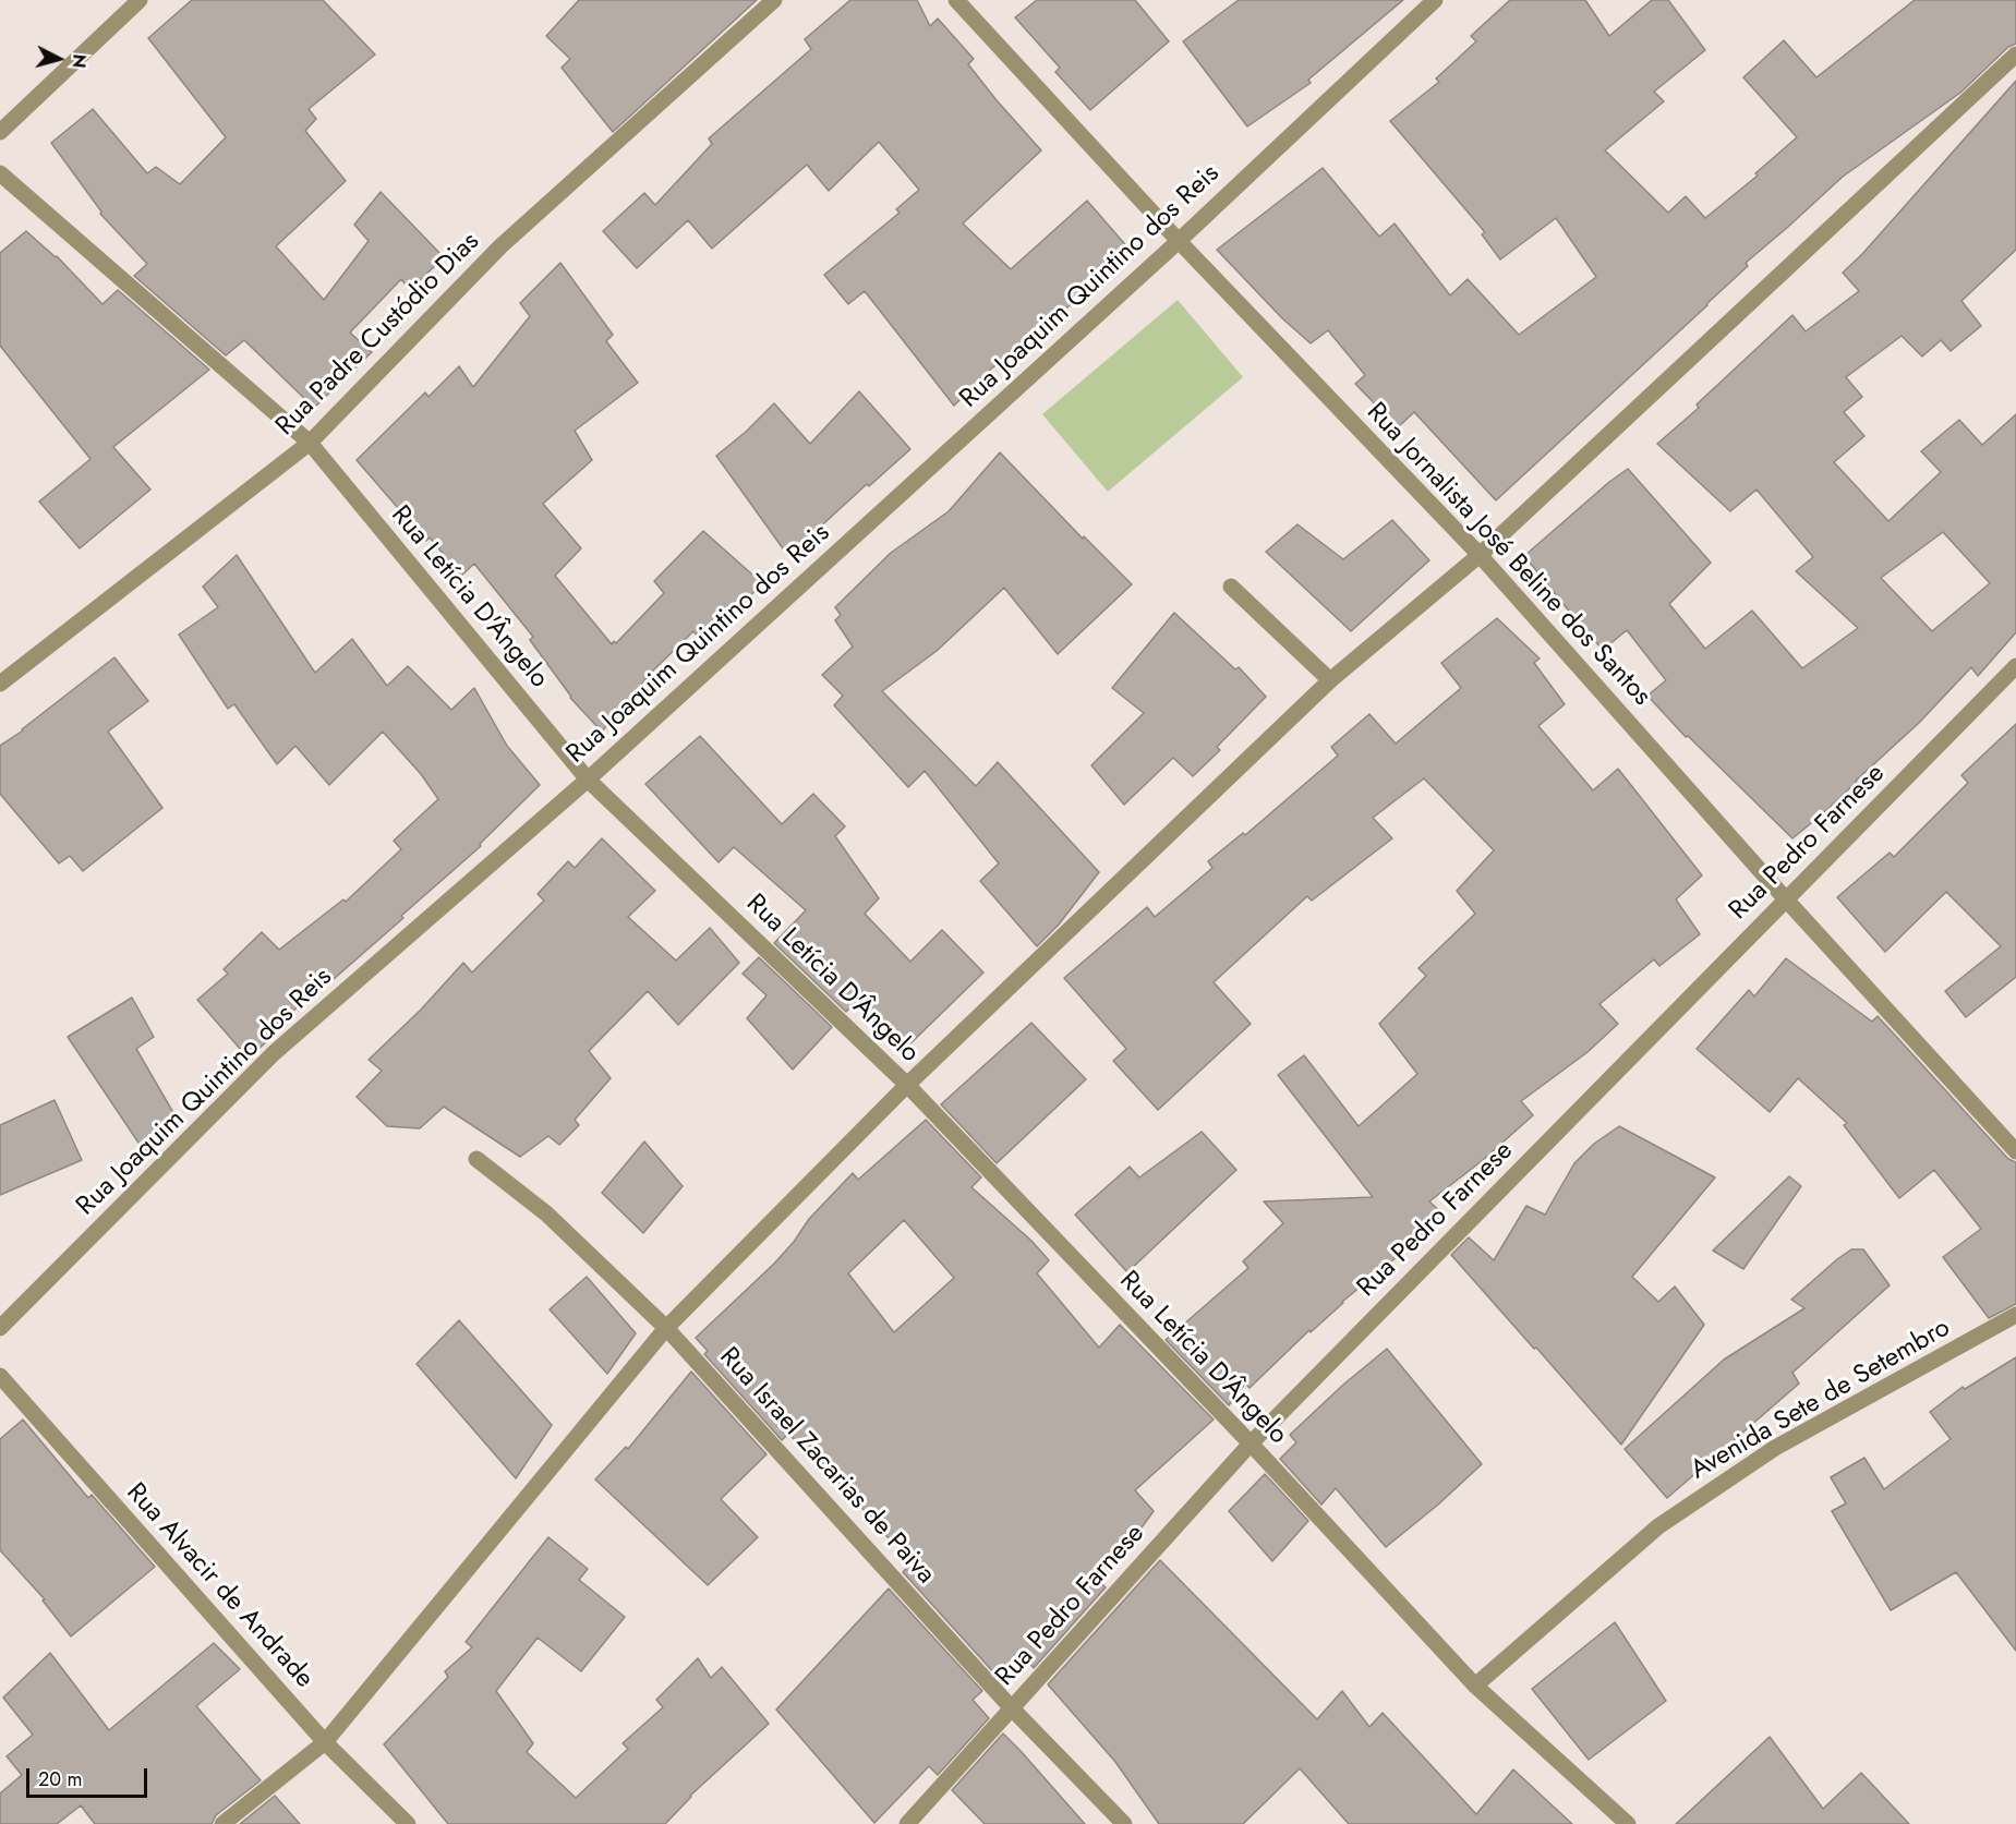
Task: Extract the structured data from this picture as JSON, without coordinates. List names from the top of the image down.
{
  "streets": {
    "street": [
      "Rua Joaquim Quintino dos Reis",
      "Rua Padre Custódio Dias",
      "Rua Jornalista José Beline dos Santos",
      "Rua Letícia D'Ângelo",
      "Rua Pedro Farnese",
      "Avenida Sete de Setembro",
      "Rua Israel Zacarias de Paiva",
      "Rua Alvacir de Andrade"
    ]
  },
  "crossings": [
    ["Rua Joaquim Quintino dos Reis", "Rua Jornalista José Beline dos Santos"],
    ["Rua Joaquim Quintino dos Reis", "Rua Letícia D'Ângelo"],
    ["Rua Padre Custódio Dias", "Rua Letícia D'Ângelo"],
    ["Rua Jornalista José Beline dos Santos", "Rua Pedro Farnese"],
    ["Rua Letícia D'Ângelo", "Rua Pedro Farnese"],
    ["Rua Letícia D'Ângelo", "Avenida Sete de Setembro"],
    ["Rua Pedro Farnese", "Rua Israel Zacarias de Paiva"]
  ],
  "scale_bar": "20 m",
  "north": "right"
}
